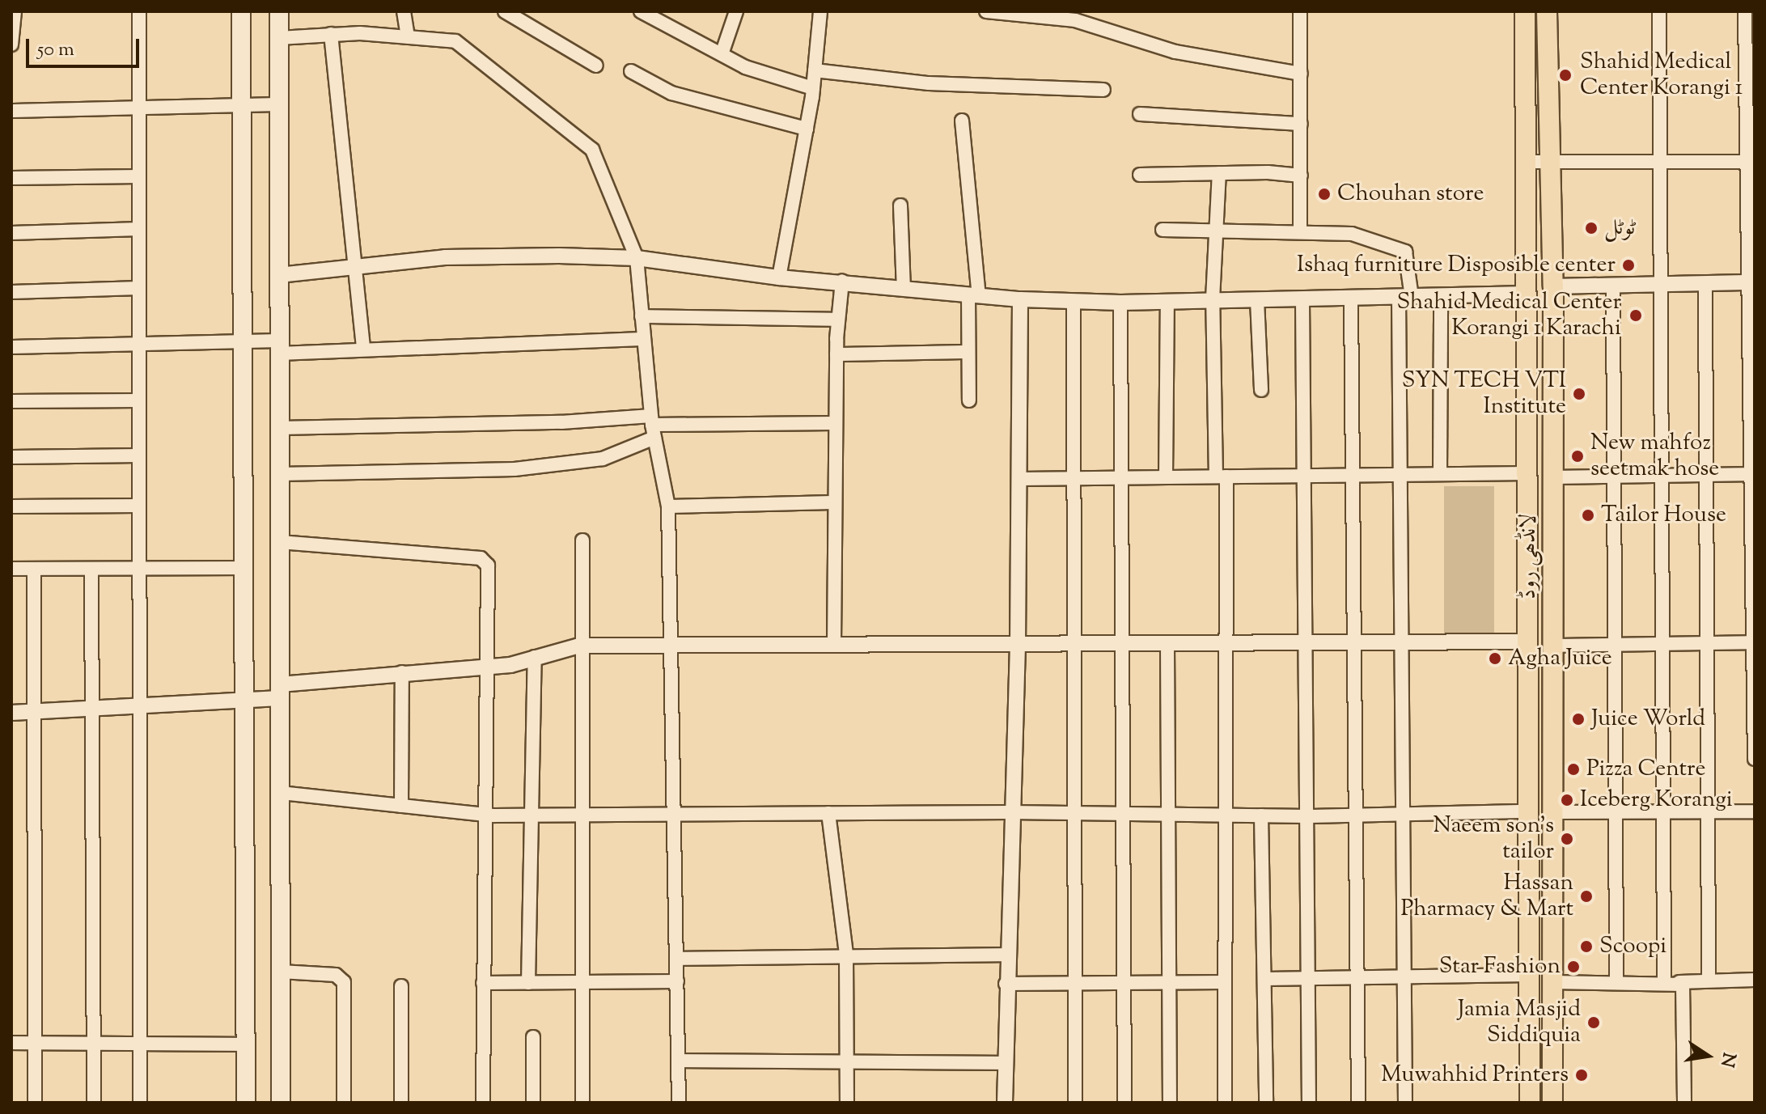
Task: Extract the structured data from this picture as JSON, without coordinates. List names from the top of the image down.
{
  "streets": {
    "main road": ["لانڈھی روڈ"]
  },
  "places": [
    "Shahid Medical Center Korangi 1",
    "Chouhan store",
    "ٹوٹل",
    "Ishaq furniture Disposible center",
    "Shahid Medical Center Korangi 1 Karachi",
    "SYN TECH VTI Institute",
    "New mahfoz seetmak hose",
    "Tailor House",
    "Agha Juice",
    "Juice World",
    "Pizza Centre",
    "Iceberg Korangi",
    "Naeem son’s tailor",
    "Hassan Pharmacy & Mart",
    "Scoopi",
    "Star Fashion",
    "Jamia Masjid Siddiquia",
    "Muwahhid Printers"
  ],
  "scale_bar": "50 m",
  "north": "right"
}
